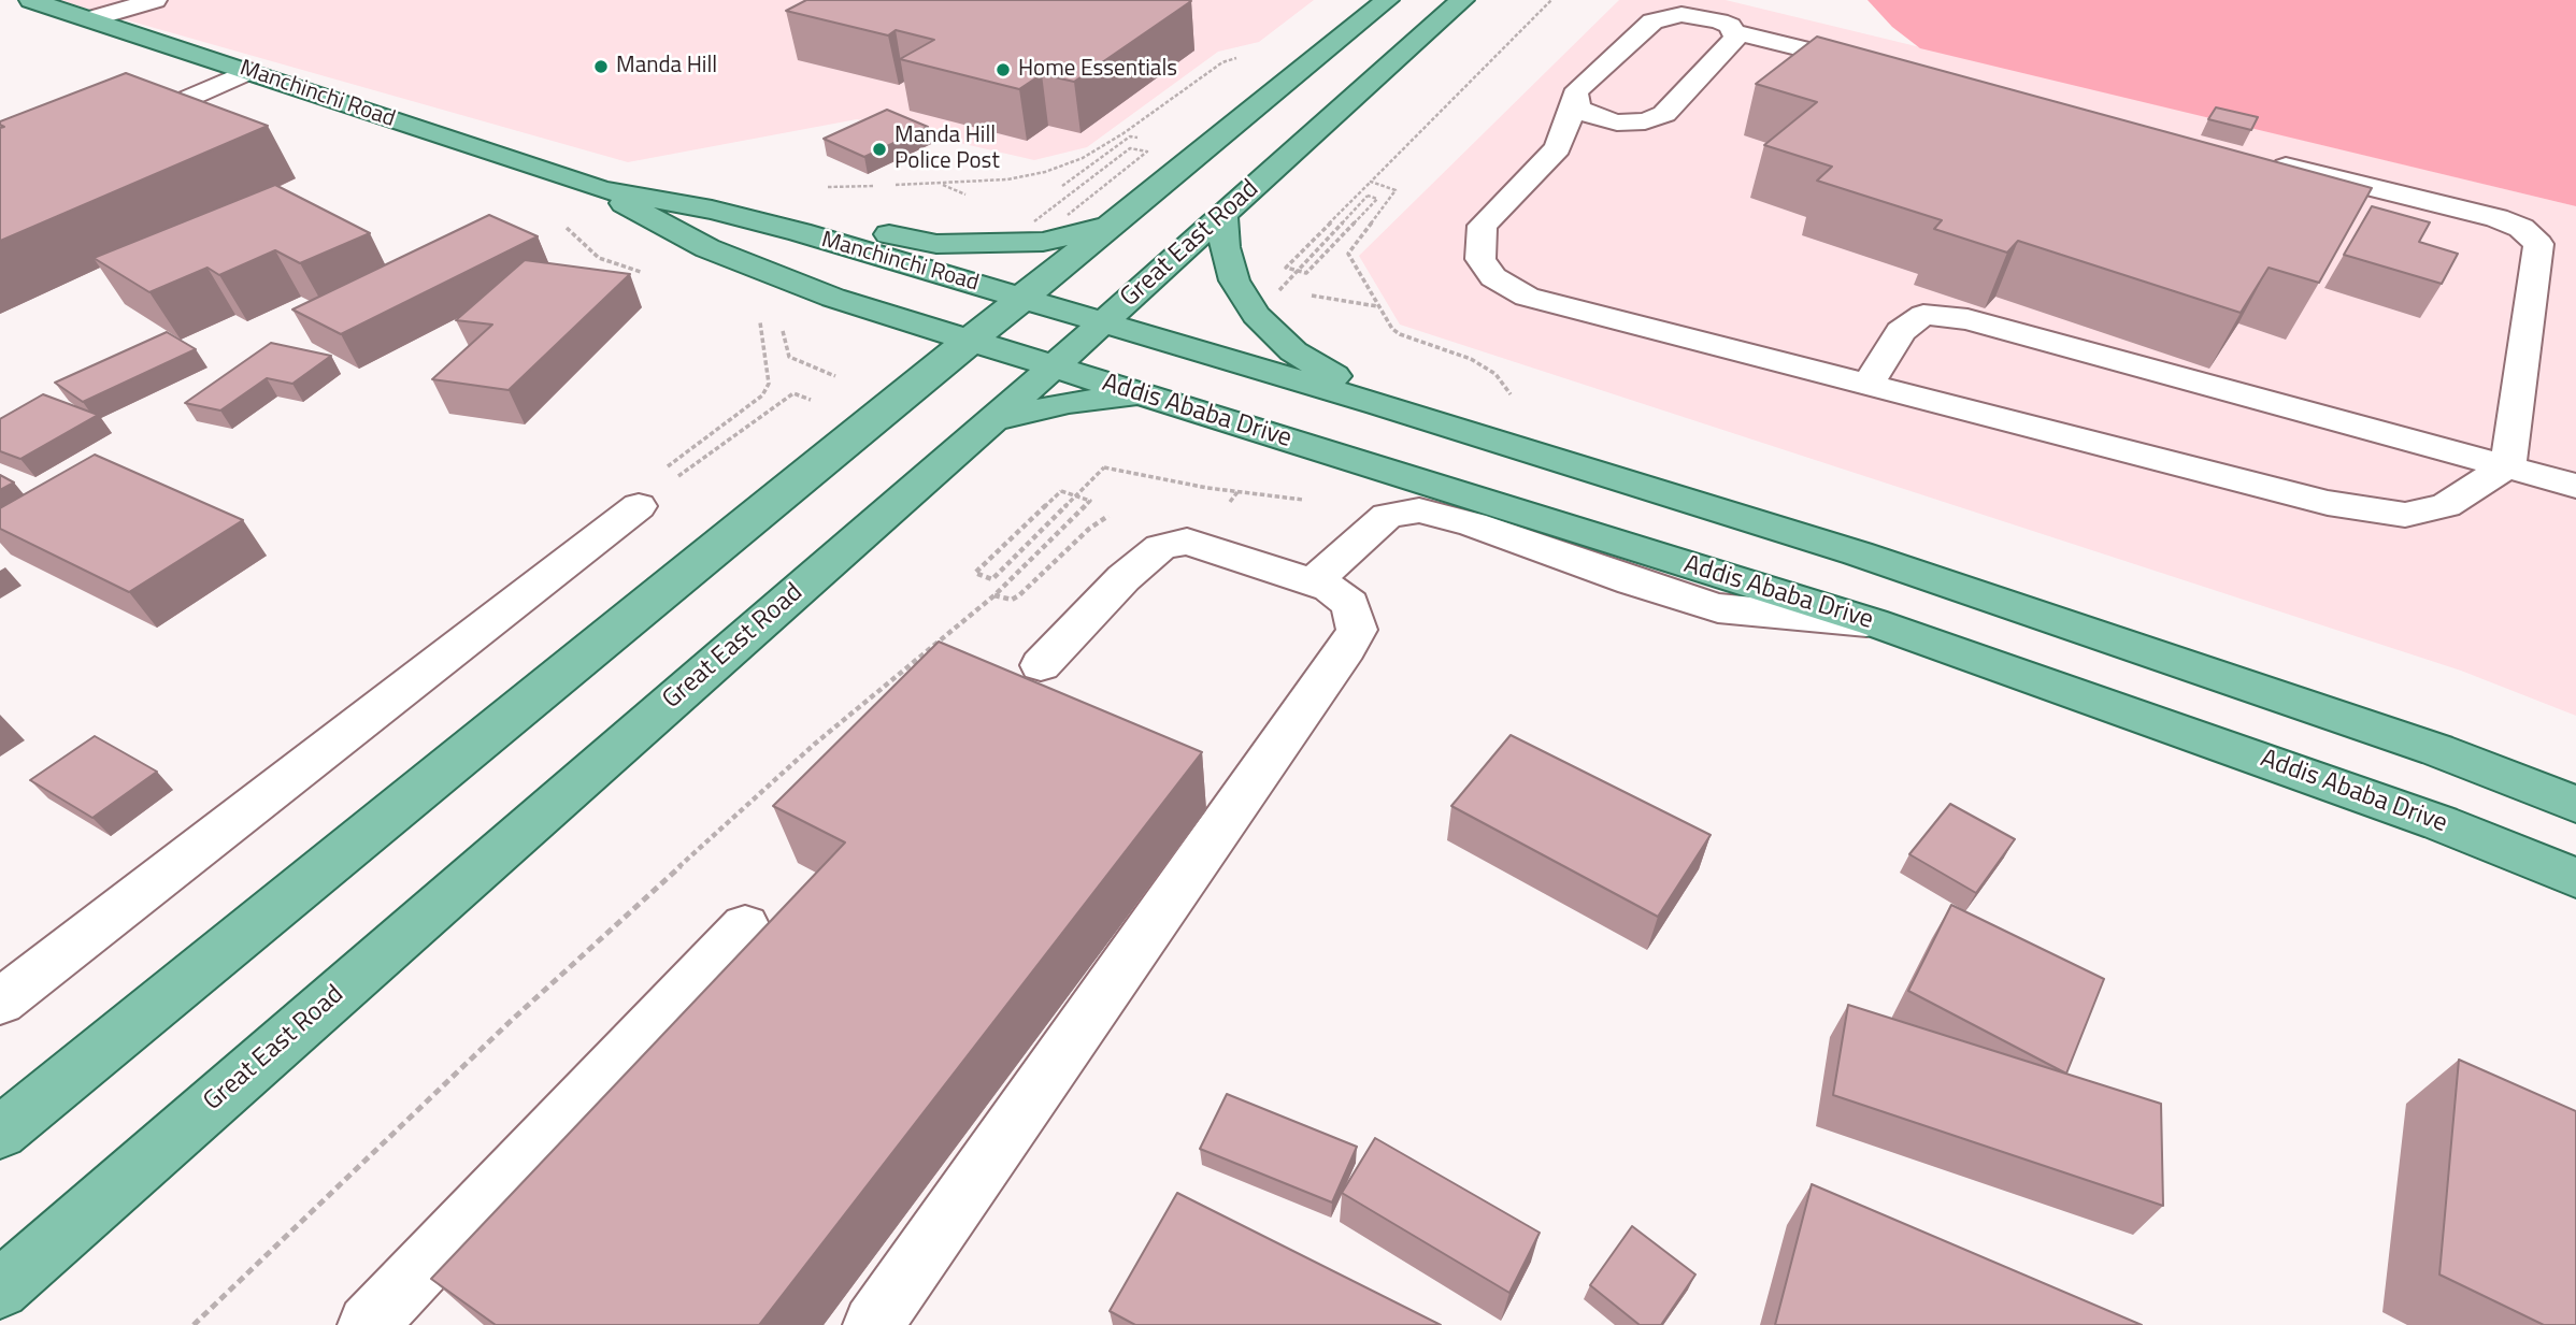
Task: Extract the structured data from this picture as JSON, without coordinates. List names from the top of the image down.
{
  "streets": {
    "main road": ["Manchinchi Road", "Great East Road", "Addis Ababa Drive"]
  },
  "crossings": [
    ["Manchinchi Road", "Addis Ababa Drive"],
    ["Great East Road", "Addis Ababa Drive"]
  ],
  "places": ["Manda Hill", "Home Essentials", "Manda Hill Police Post"]
}
